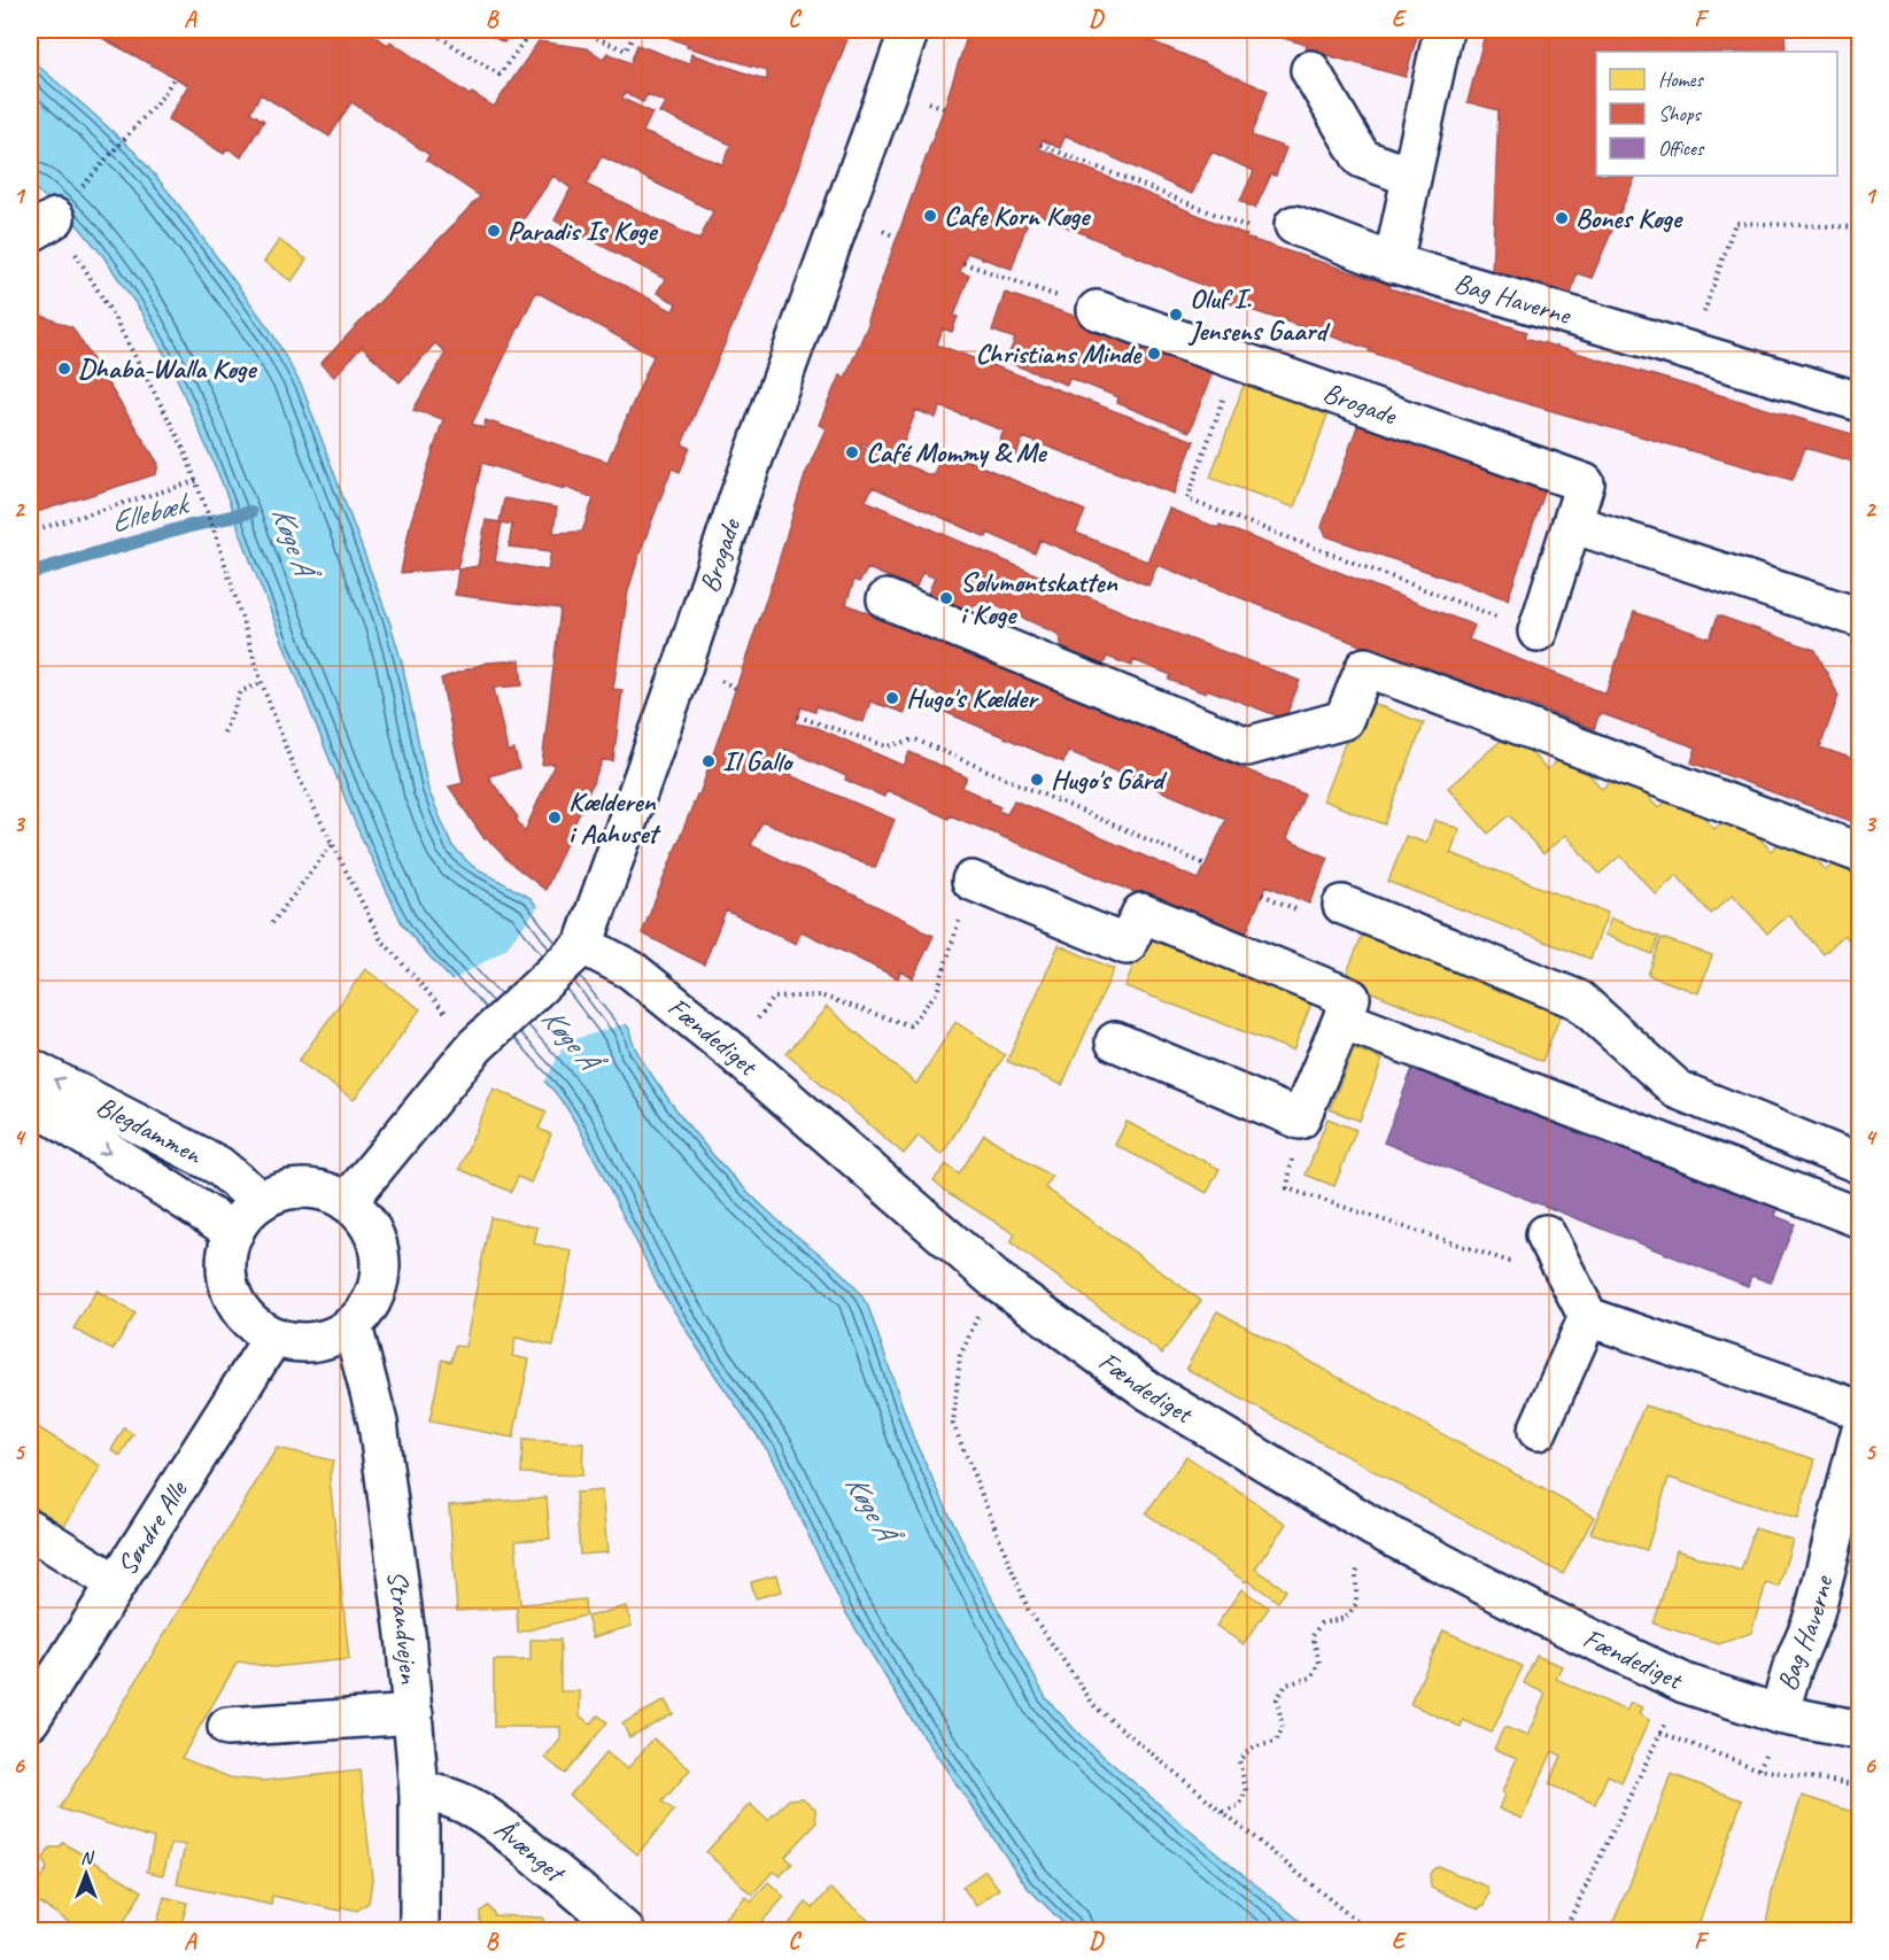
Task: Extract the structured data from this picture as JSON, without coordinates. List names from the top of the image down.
{
  "streets": {
    "street": [
      "Bag Haverne",
      "Brogade",
      "Fændediget",
      "Blegdammen",
      "Søndre Alle",
      "Strandvejen",
      "Åvænget"
    ]
  },
  "crossings": [
    ["Bag Haverne", "Fændediget"],
    ["Brogade", "Fændediget"],
    ["Blegdammen", "Søndre Alle"],
    ["Blegdammen", "Strandvejen"],
    ["Søndre Alle", "Strandvejen"],
    ["Strandvejen", "Åvænget"]
  ],
  "water": ["Ellebæk", "Køge Å"],
  "places": [
    "Cafe Korn Køge",
    "Bones Køge",
    "Paradis Is Køge",
    "Oluf I. Jensens Gaard",
    "Christians Minde",
    "Dhaba-Walla Køge",
    "Café Mommy & Me",
    "Sølvmøntskatten i Køge",
    "Hugo's Kælder",
    "Il Gallo",
    "Hugo's Gård",
    "Kælderen i Aahuset"
  ],
  "legend": ["Homes", "Shops", "Offices"],
  "north": "top",
  "grid": {
    "columns": [
      "A",
      "B",
      "C",
      "D",
      "E",
      "F"
    ],
    "rows": [
      "1",
      "2",
      "3",
      "4",
      "5",
      "6"
    ]
  }
}
